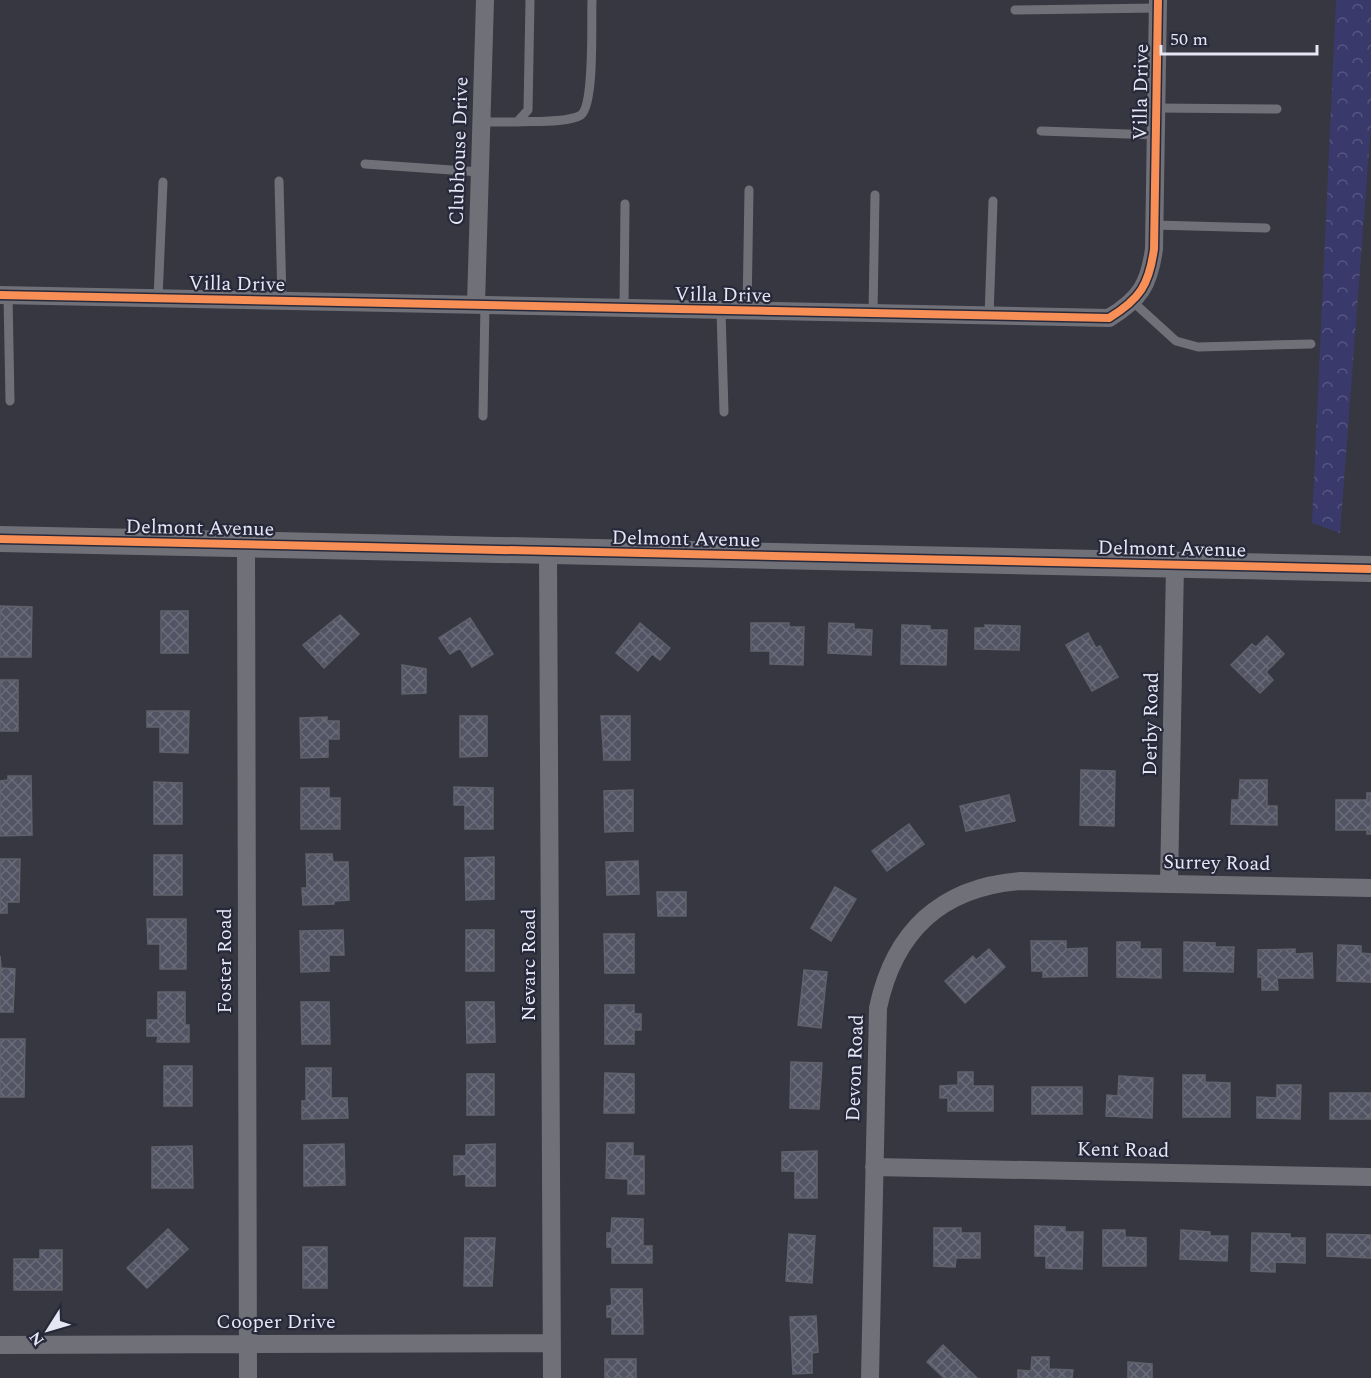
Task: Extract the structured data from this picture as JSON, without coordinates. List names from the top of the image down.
{
  "streets": {
    "street": [
      "Villa Drive",
      "Clubhouse Drive",
      "Delmont Avenue",
      "Derby Road",
      "Surrey Road",
      "Foster Road",
      "Nevarc Road",
      "Devon Road",
      "Kent Road",
      "Cooper Drive"
    ]
  },
  "crossings": [
    ["Villa Drive", "Clubhouse Drive"],
    ["Delmont Avenue", "Derby Road"],
    ["Delmont Avenue", "Foster Road"],
    ["Delmont Avenue", "Nevarc Road"],
    ["Derby Road", "Surrey Road"],
    ["Surrey Road", "Devon Road"],
    ["Foster Road", "Cooper Drive"],
    ["Nevarc Road", "Cooper Drive"],
    ["Devon Road", "Kent Road"]
  ],
  "scale_bar": "50 m",
  "north": "bottom left"
}
